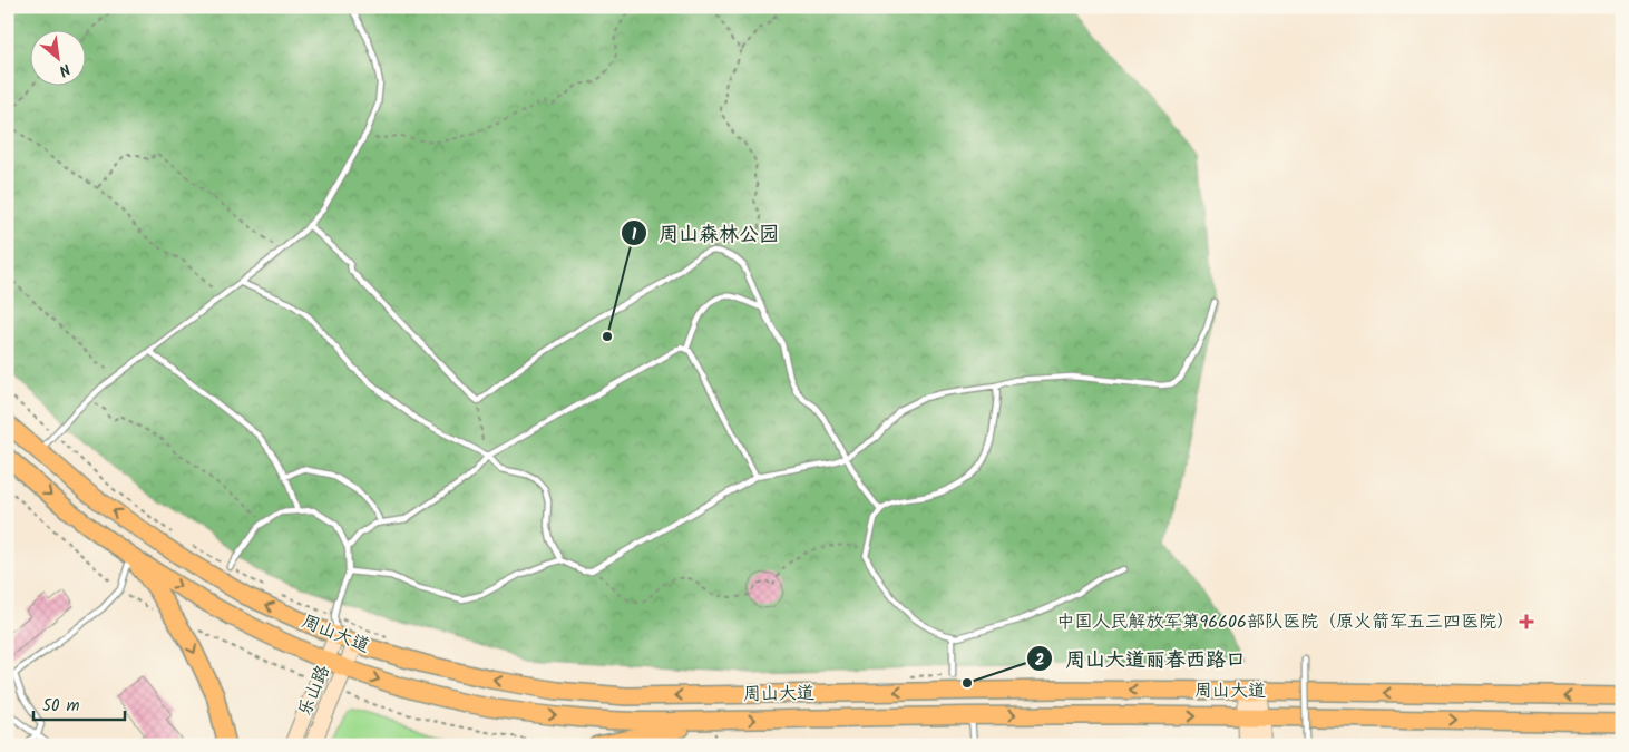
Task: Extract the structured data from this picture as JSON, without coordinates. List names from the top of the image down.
{
  "streets": {
    "main road": ["周山大道", "乐山路"]
  },
  "crossings": [
    ["周山大道", "乐山路"]
  ],
  "places": {
    "other": ["周山森林公园", "周山大道丽春西路口"],
    "health": ["中国人民解放军第96606部队医院（原火箭军五三四医院）"]
  },
  "scale_bar": "50 m",
  "north": "bottom right"
}
